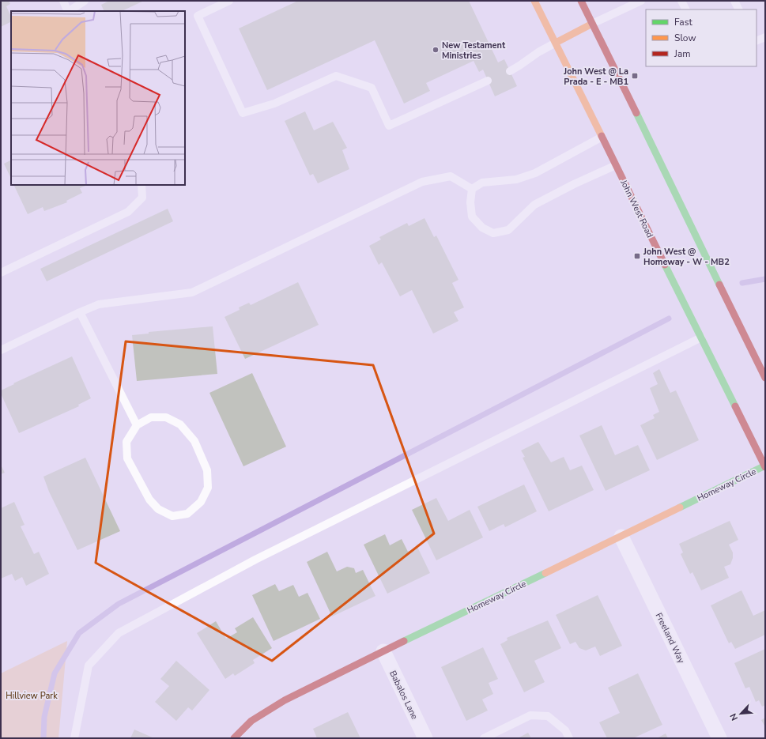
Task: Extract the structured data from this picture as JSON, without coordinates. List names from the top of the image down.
{
  "streets": {
    "main road": ["John West Road", "Homeway Circle"],
    "street": ["Freeland Way", "Babalos Lane"]
  },
  "crossings": [
    ["John West Road", "Homeway Circle"],
    ["Homeway Circle", "Freeland Way"],
    ["Homeway Circle", "Babalos Lane"]
  ],
  "parks": ["Hillview Park"],
  "places": {
    "other": ["New Testament Ministries"],
    "transit": ["John West @ La Prada - E - MB1", "John West @ Homeway - W - MB2"]
  },
  "legend": ["Fast", "Slow", "Jam"],
  "north": "bottom left"
}
